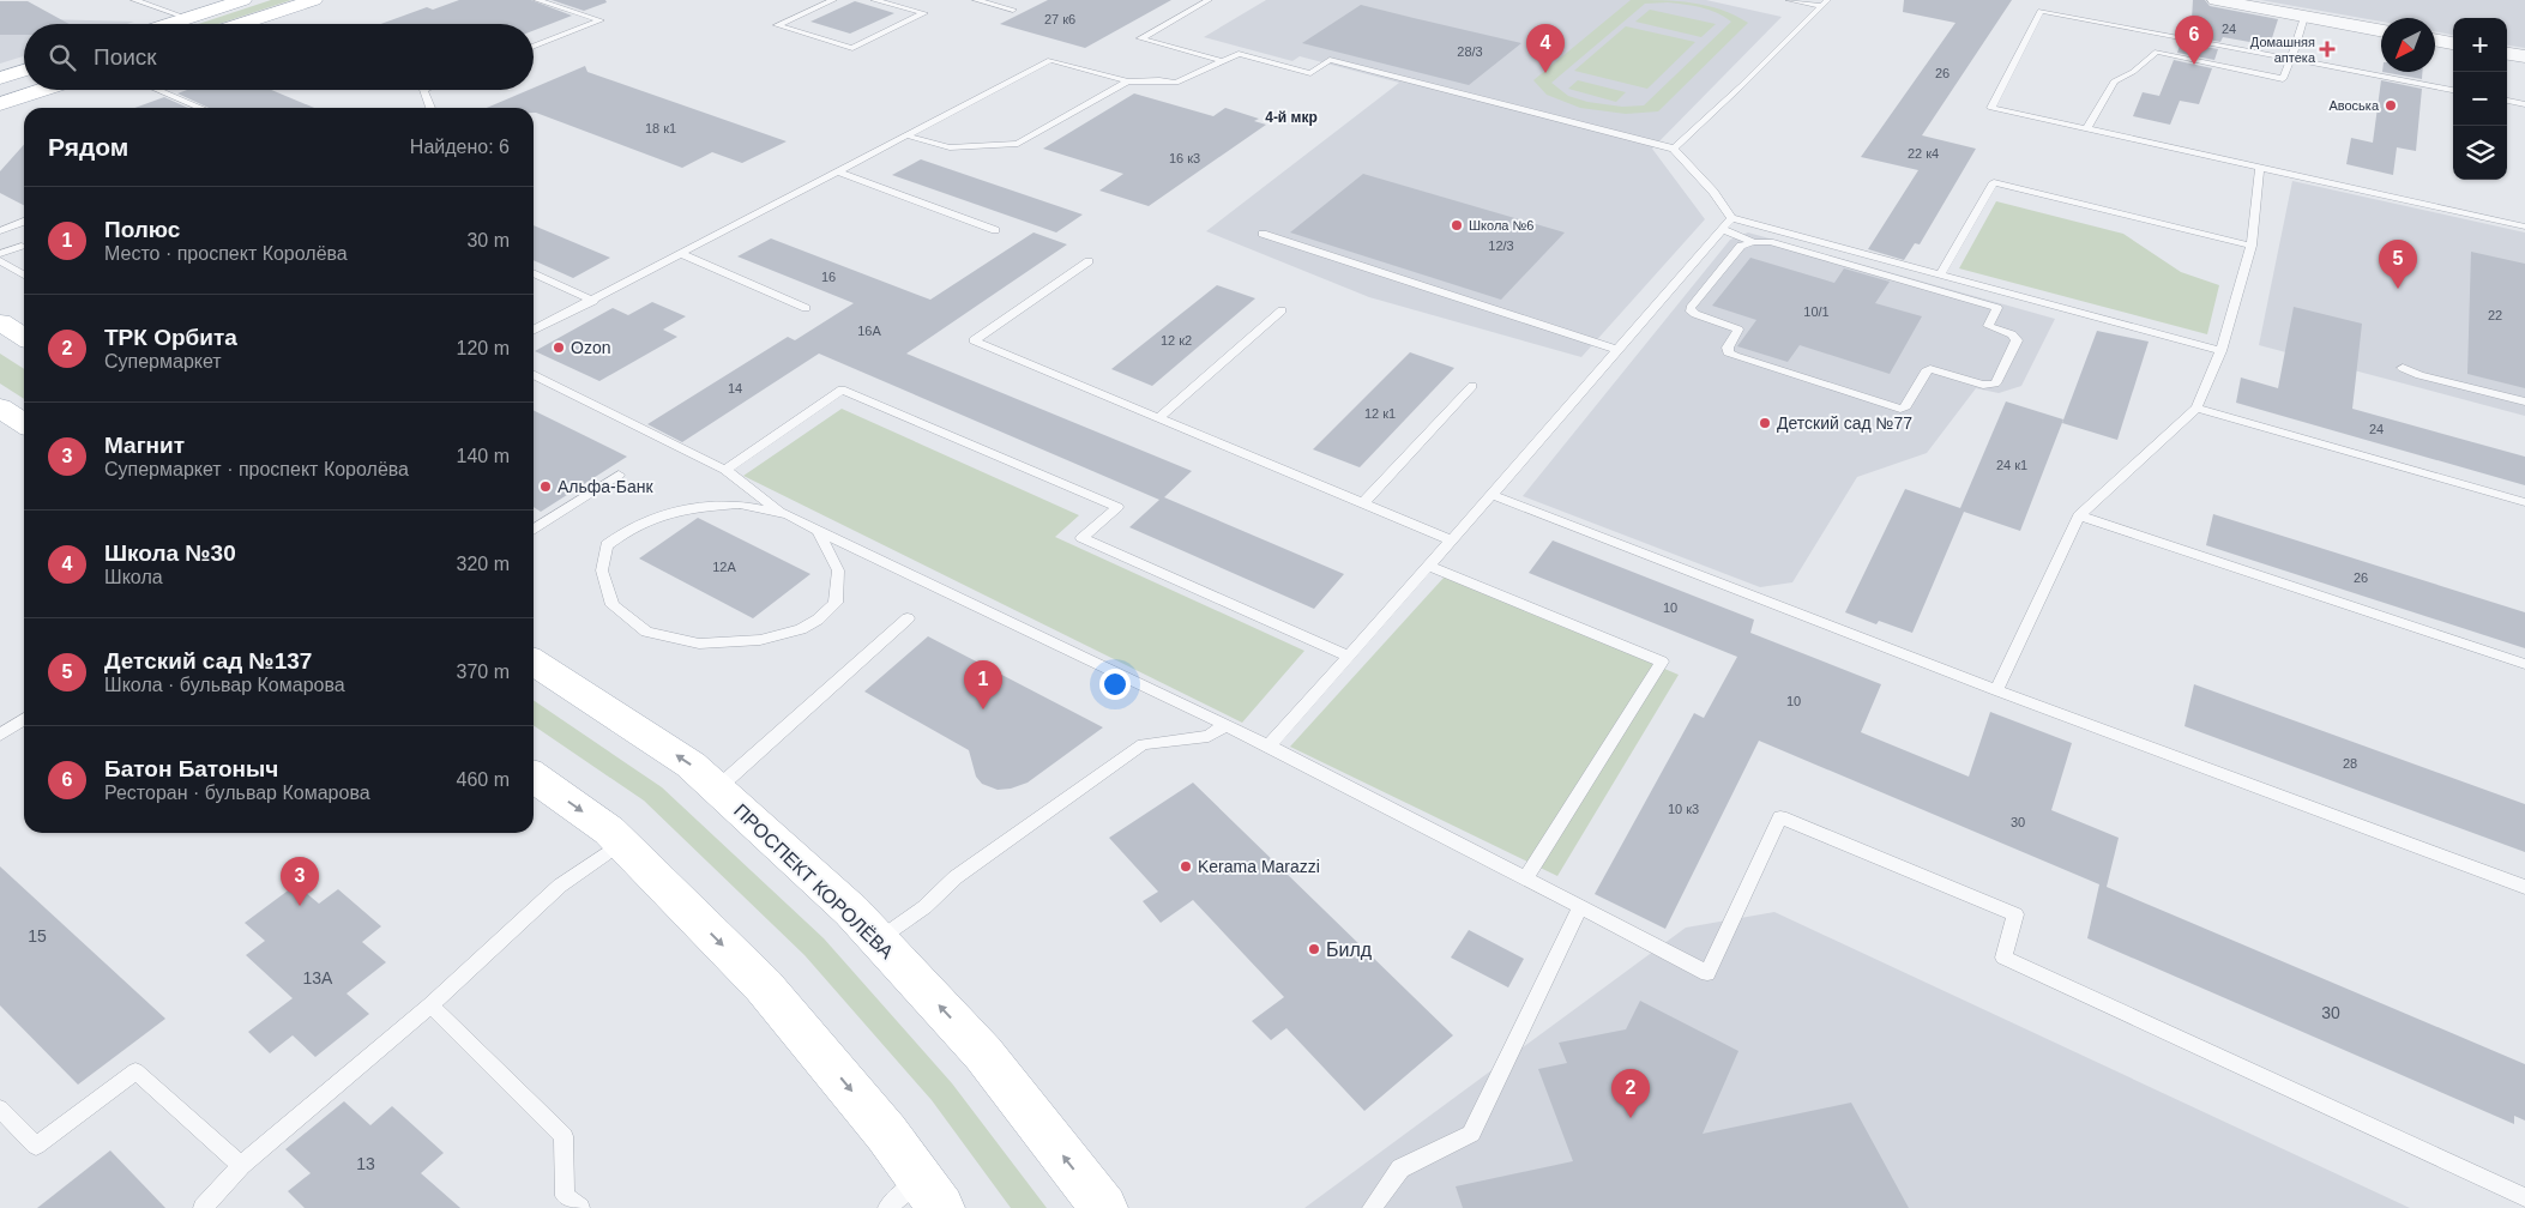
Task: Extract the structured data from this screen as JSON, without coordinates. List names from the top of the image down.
{
  "streets": {
    "main road": ["ПРОСПЕКТ КОРОЛЁВА"]
  },
  "districts": ["4-й мкр"],
  "places": {
    "health": ["Домашняя аптека"],
    "other": [
      "Авоська",
      "Школа №6",
      "Ozon",
      "Детский сад №77",
      "Альфа-Банк",
      "Kerama Marazzi",
      "Билд"
    ]
  },
  "house_numbers": [
    "27 к6",
    "24",
    "28/3",
    "26",
    "18 к1",
    "22 к4",
    "16 к3",
    "12/3",
    "16",
    "10/1",
    "22",
    "16А",
    "12 к2",
    "14",
    "12 к1",
    "24",
    "24 к1",
    "12А",
    "26",
    "10",
    "10",
    "28",
    "10 к3",
    "30",
    "15",
    "13А",
    "30",
    "13"
  ],
  "north": "bottom left",
  "page": {
    "pins": [
      "6",
      "4",
      "5",
      "1",
      "3",
      "2"
    ],
    "map_buttons": ["+", "−"],
    "search": "Поиск",
    "heading": ["Рядом", "Найдено: 6"],
    "list": [
      {
        "mark": "1",
        "name": "Полюс",
        "note": "Место · проспект Королёва",
        "value": "30 m"
      },
      {
        "mark": "2",
        "name": "ТРК Орбита",
        "note": "Супермаркет",
        "value": "120 m"
      },
      {
        "mark": "3",
        "name": "Магнит",
        "note": "Супермаркет · проспект Королёва",
        "value": "140 m"
      },
      {
        "mark": "4",
        "name": "Школа №30",
        "note": "Школа",
        "value": "320 m"
      },
      {
        "mark": "5",
        "name": "Детский сад №137",
        "note": "Школа · бульвар Комарова",
        "value": "370 m"
      },
      {
        "mark": "6",
        "name": "Батон Батоныч",
        "note": "Ресторан · бульвар Комарова",
        "value": "460 m"
      }
    ]
  }
}
